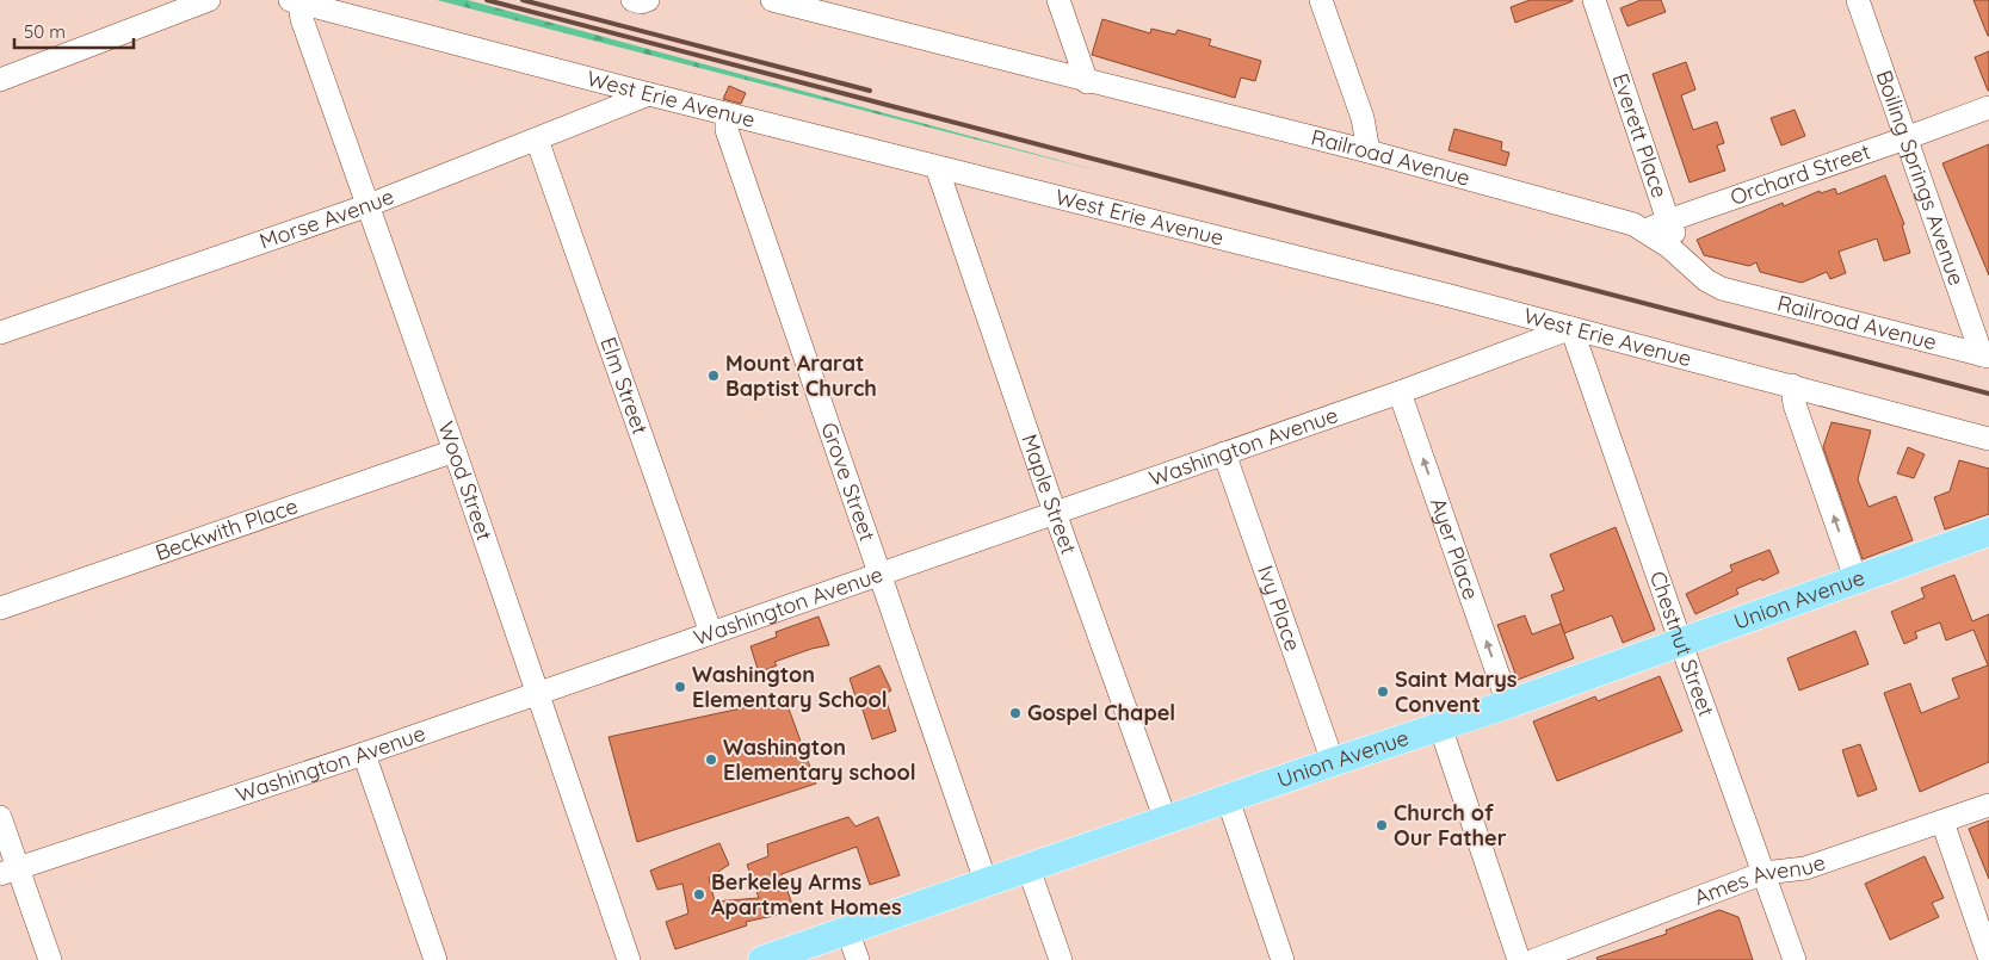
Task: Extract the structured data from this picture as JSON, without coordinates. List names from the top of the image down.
{
  "streets": {
    "main road": ["Union Avenue"],
    "street": [
      "West Erie Avenue",
      "Everett Place",
      "Railroad Avenue",
      "Orchard Street",
      "Boiling Springs Avenue",
      "Morse Avenue",
      "Elm Street",
      "Washington Avenue",
      "Wood Street",
      "Grove Street",
      "Maple Street",
      "Beckwith Place",
      "Ayer Place",
      "Ivy Place",
      "Chestnut Street",
      "Ames Avenue"
    ]
  },
  "crossings": [
    ["West Erie Avenue", "Morse Avenue"],
    ["West Erie Avenue", "Washington Avenue"],
    ["West Erie Avenue", "Wood Street"],
    ["West Erie Avenue", "Grove Street"],
    ["West Erie Avenue", "Maple Street"],
    ["West Erie Avenue", "Chestnut Street"],
    ["Everett Place", "Railroad Avenue"],
    ["Everett Place", "Orchard Street"],
    ["Railroad Avenue", "Orchard Street"],
    ["Railroad Avenue", "Boiling Springs Avenue"],
    ["Orchard Street", "Boiling Springs Avenue"],
    ["Morse Avenue", "Elm Street"],
    ["Morse Avenue", "Wood Street"],
    ["Elm Street", "Washington Avenue"],
    ["Washington Avenue", "Wood Street"],
    ["Washington Avenue", "Grove Street"],
    ["Washington Avenue", "Maple Street"],
    ["Washington Avenue", "Ayer Place"],
    ["Washington Avenue", "Ivy Place"],
    ["Washington Avenue", "Chestnut Street"],
    ["Wood Street", "Beckwith Place"],
    ["Grove Street", "Union Avenue"],
    ["Maple Street", "Union Avenue"],
    ["Ayer Place", "Union Avenue"],
    ["Union Avenue", "Ivy Place"],
    ["Union Avenue", "Chestnut Street"],
    ["Chestnut Street", "Ames Avenue"]
  ],
  "one_way": ["Ayer Place"],
  "places": [
    "Mount Ararat Baptist Church",
    "Washington Elementary School",
    "Saint Marys Convent",
    "Gospel Chapel",
    "Washington Elementary school",
    "Church of Our Father",
    "Berkeley Arms Apartment Homes"
  ],
  "scale_bar": "50 m"
}
